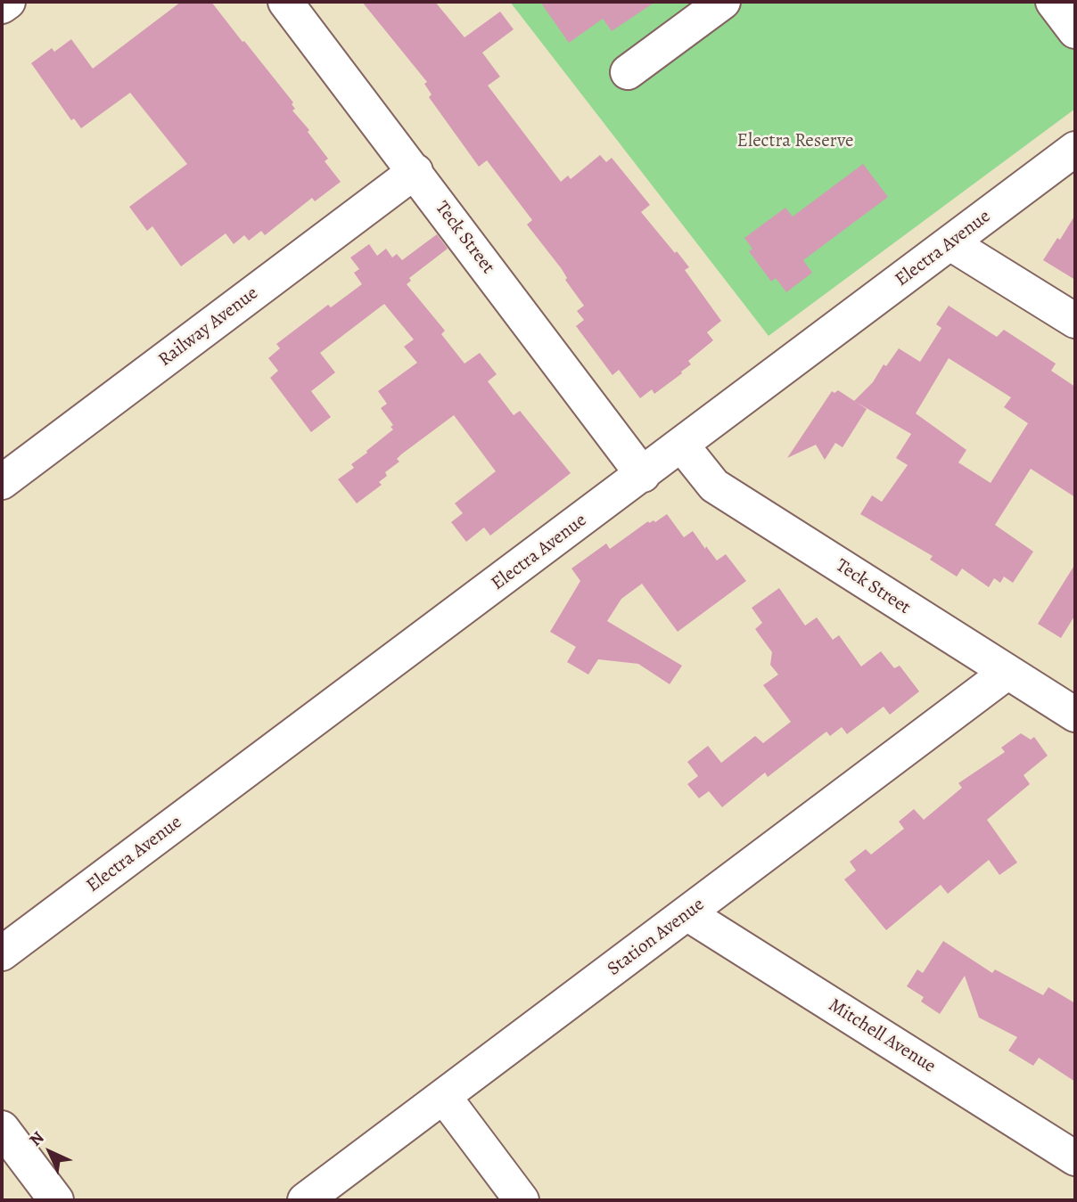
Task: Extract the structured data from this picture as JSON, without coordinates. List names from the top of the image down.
{
  "streets": {
    "street": [
      "Teck Street",
      "Electra Avenue",
      "Railway Avenue",
      "Station Avenue",
      "Mitchell Avenue"
    ]
  },
  "crossings": [
    ["Teck Street", "Electra Avenue"],
    ["Teck Street", "Railway Avenue"],
    ["Teck Street", "Station Avenue"],
    ["Station Avenue", "Mitchell Avenue"]
  ],
  "parks": ["Electra Reserve"],
  "north": "top left"
}
